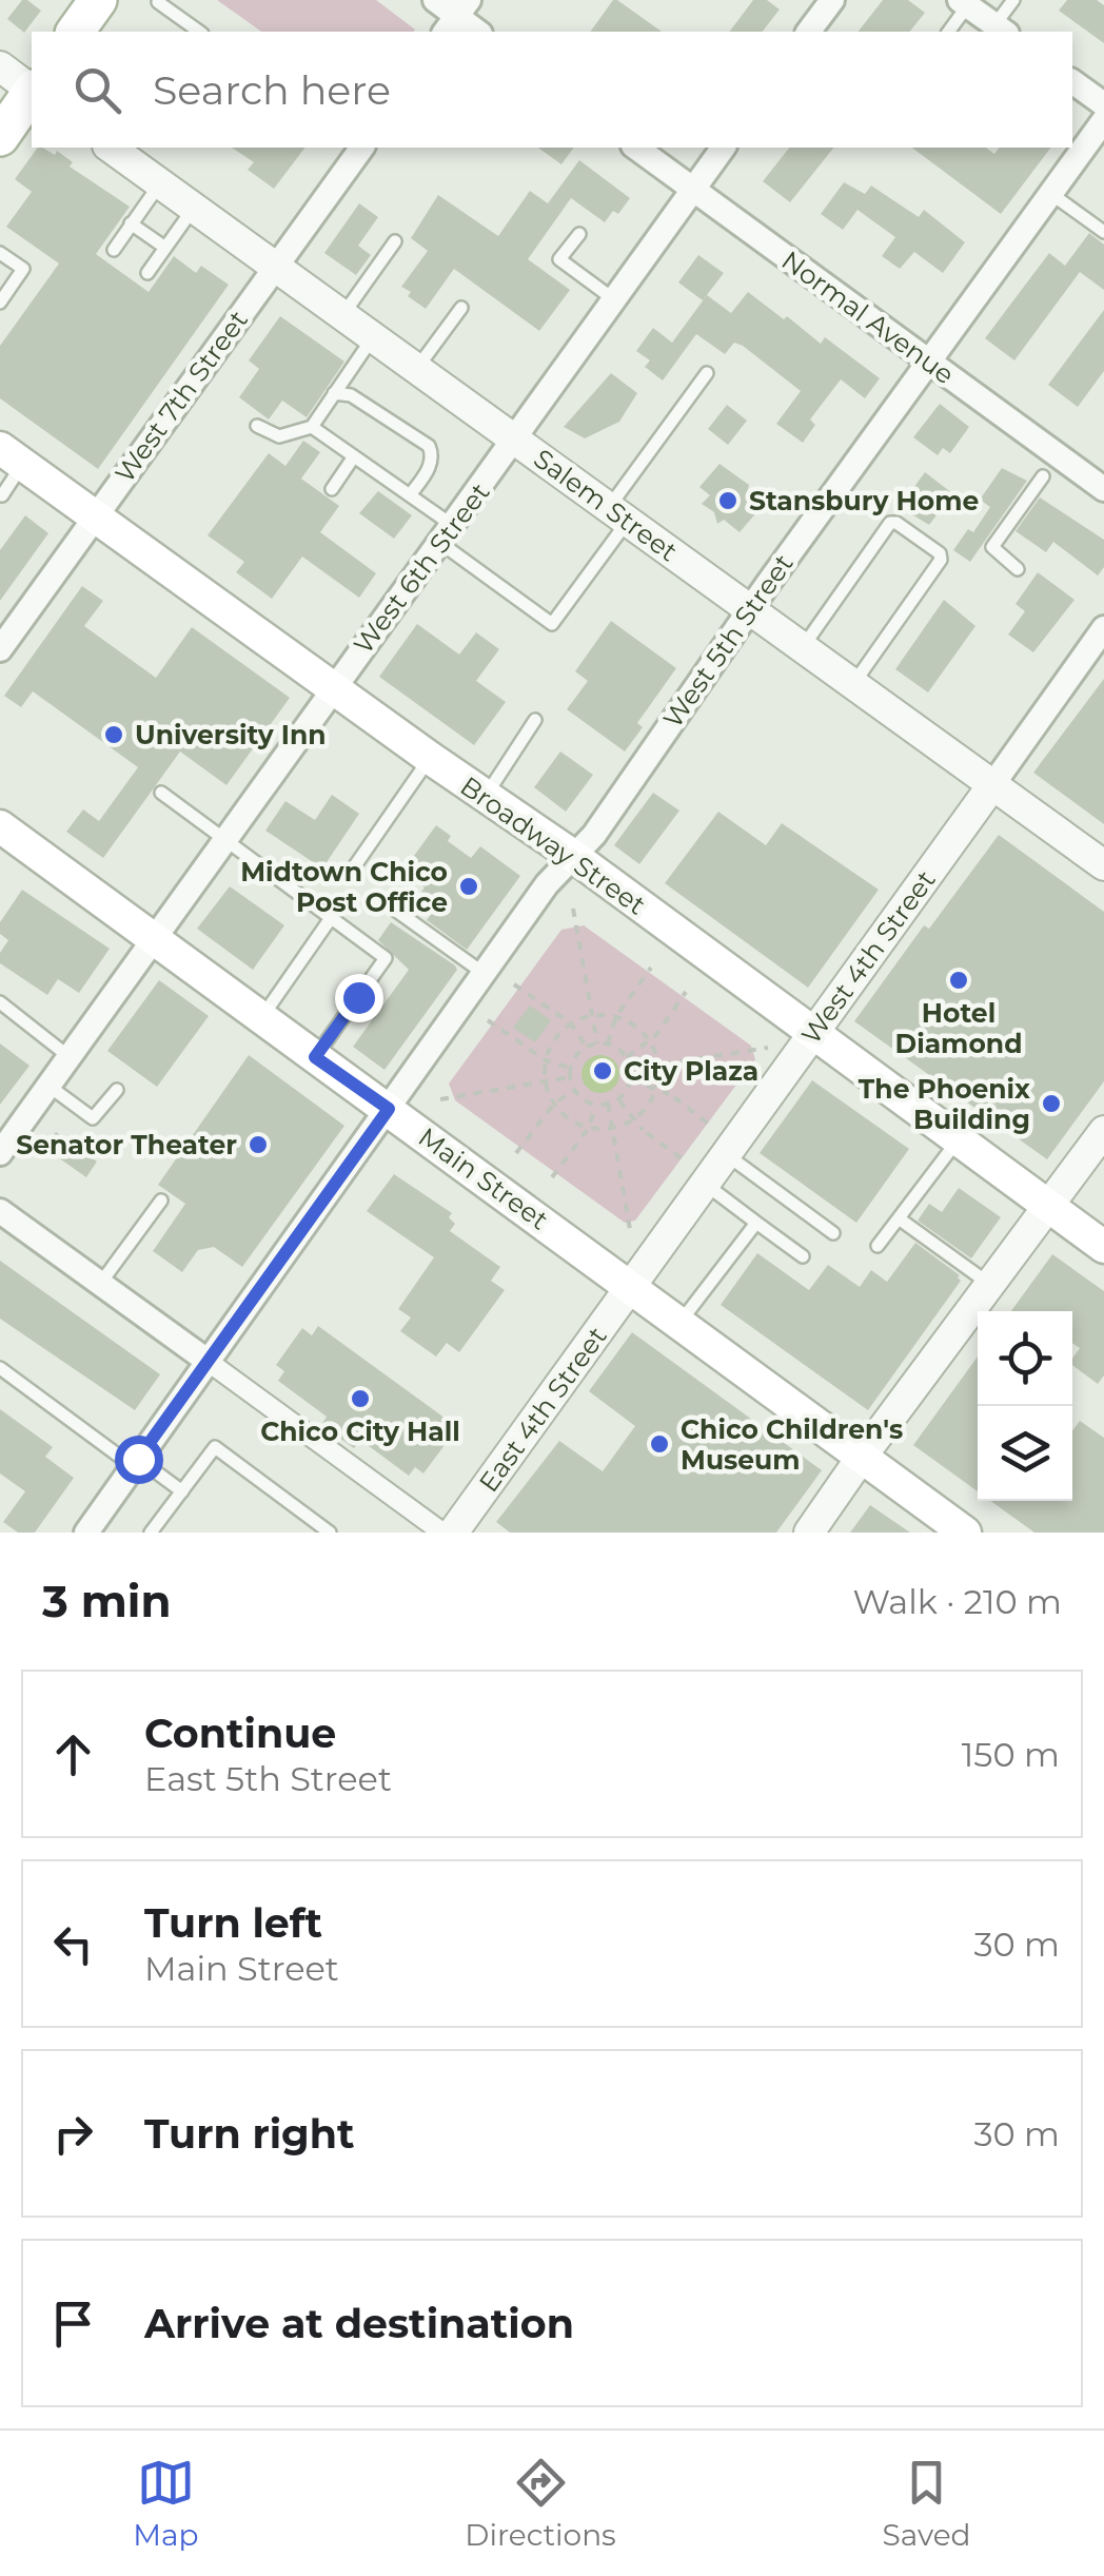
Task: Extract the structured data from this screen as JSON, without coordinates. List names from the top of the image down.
{
  "streets": {
    "main road": ["Broadway Street", "Main Street"],
    "street": [
      "Normal Avenue",
      "West 7th Street",
      "Salem Street",
      "West 6th Street",
      "West 5th Street",
      "West 4th Street",
      "East 4th Street"
    ]
  },
  "crossings": [
    ["Normal Avenue", "West 6th Street"],
    ["Normal Avenue", "West 5th Street"],
    ["West 7th Street", "Salem Street"],
    ["West 7th Street", "Broadway Street"],
    ["Salem Street", "West 6th Street"],
    ["Salem Street", "West 5th Street"],
    ["Salem Street", "West 4th Street"],
    ["West 6th Street", "Broadway Street"],
    ["West 6th Street", "Main Street"],
    ["West 5th Street", "Broadway Street"],
    ["West 5th Street", "Main Street"],
    ["Broadway Street", "West 4th Street"],
    ["West 4th Street", "Main Street"],
    ["West 4th Street", "East 4th Street"],
    ["Main Street", "East 4th Street"]
  ],
  "places": [
    "Stansbury Home",
    "University Inn",
    "Midtown Chico Post Office",
    "Hotel Diamond",
    "City Plaza",
    "The Phoenix Building",
    "Senator Theater",
    "Chico City Hall",
    "Chico Children's Museum"
  ],
  "page": {
    "search": "Search here",
    "heading": ["3 min", "Walk · 210 m"],
    "list": [
      ["Continue", "East 5th Street", "150 m"],
      ["Turn left", "Main Street", "30 m"],
      ["Turn right", "30 m"],
      "Arrive at destination"
    ],
    "nav": ["Map", "Directions", "Saved"]
  }
}
